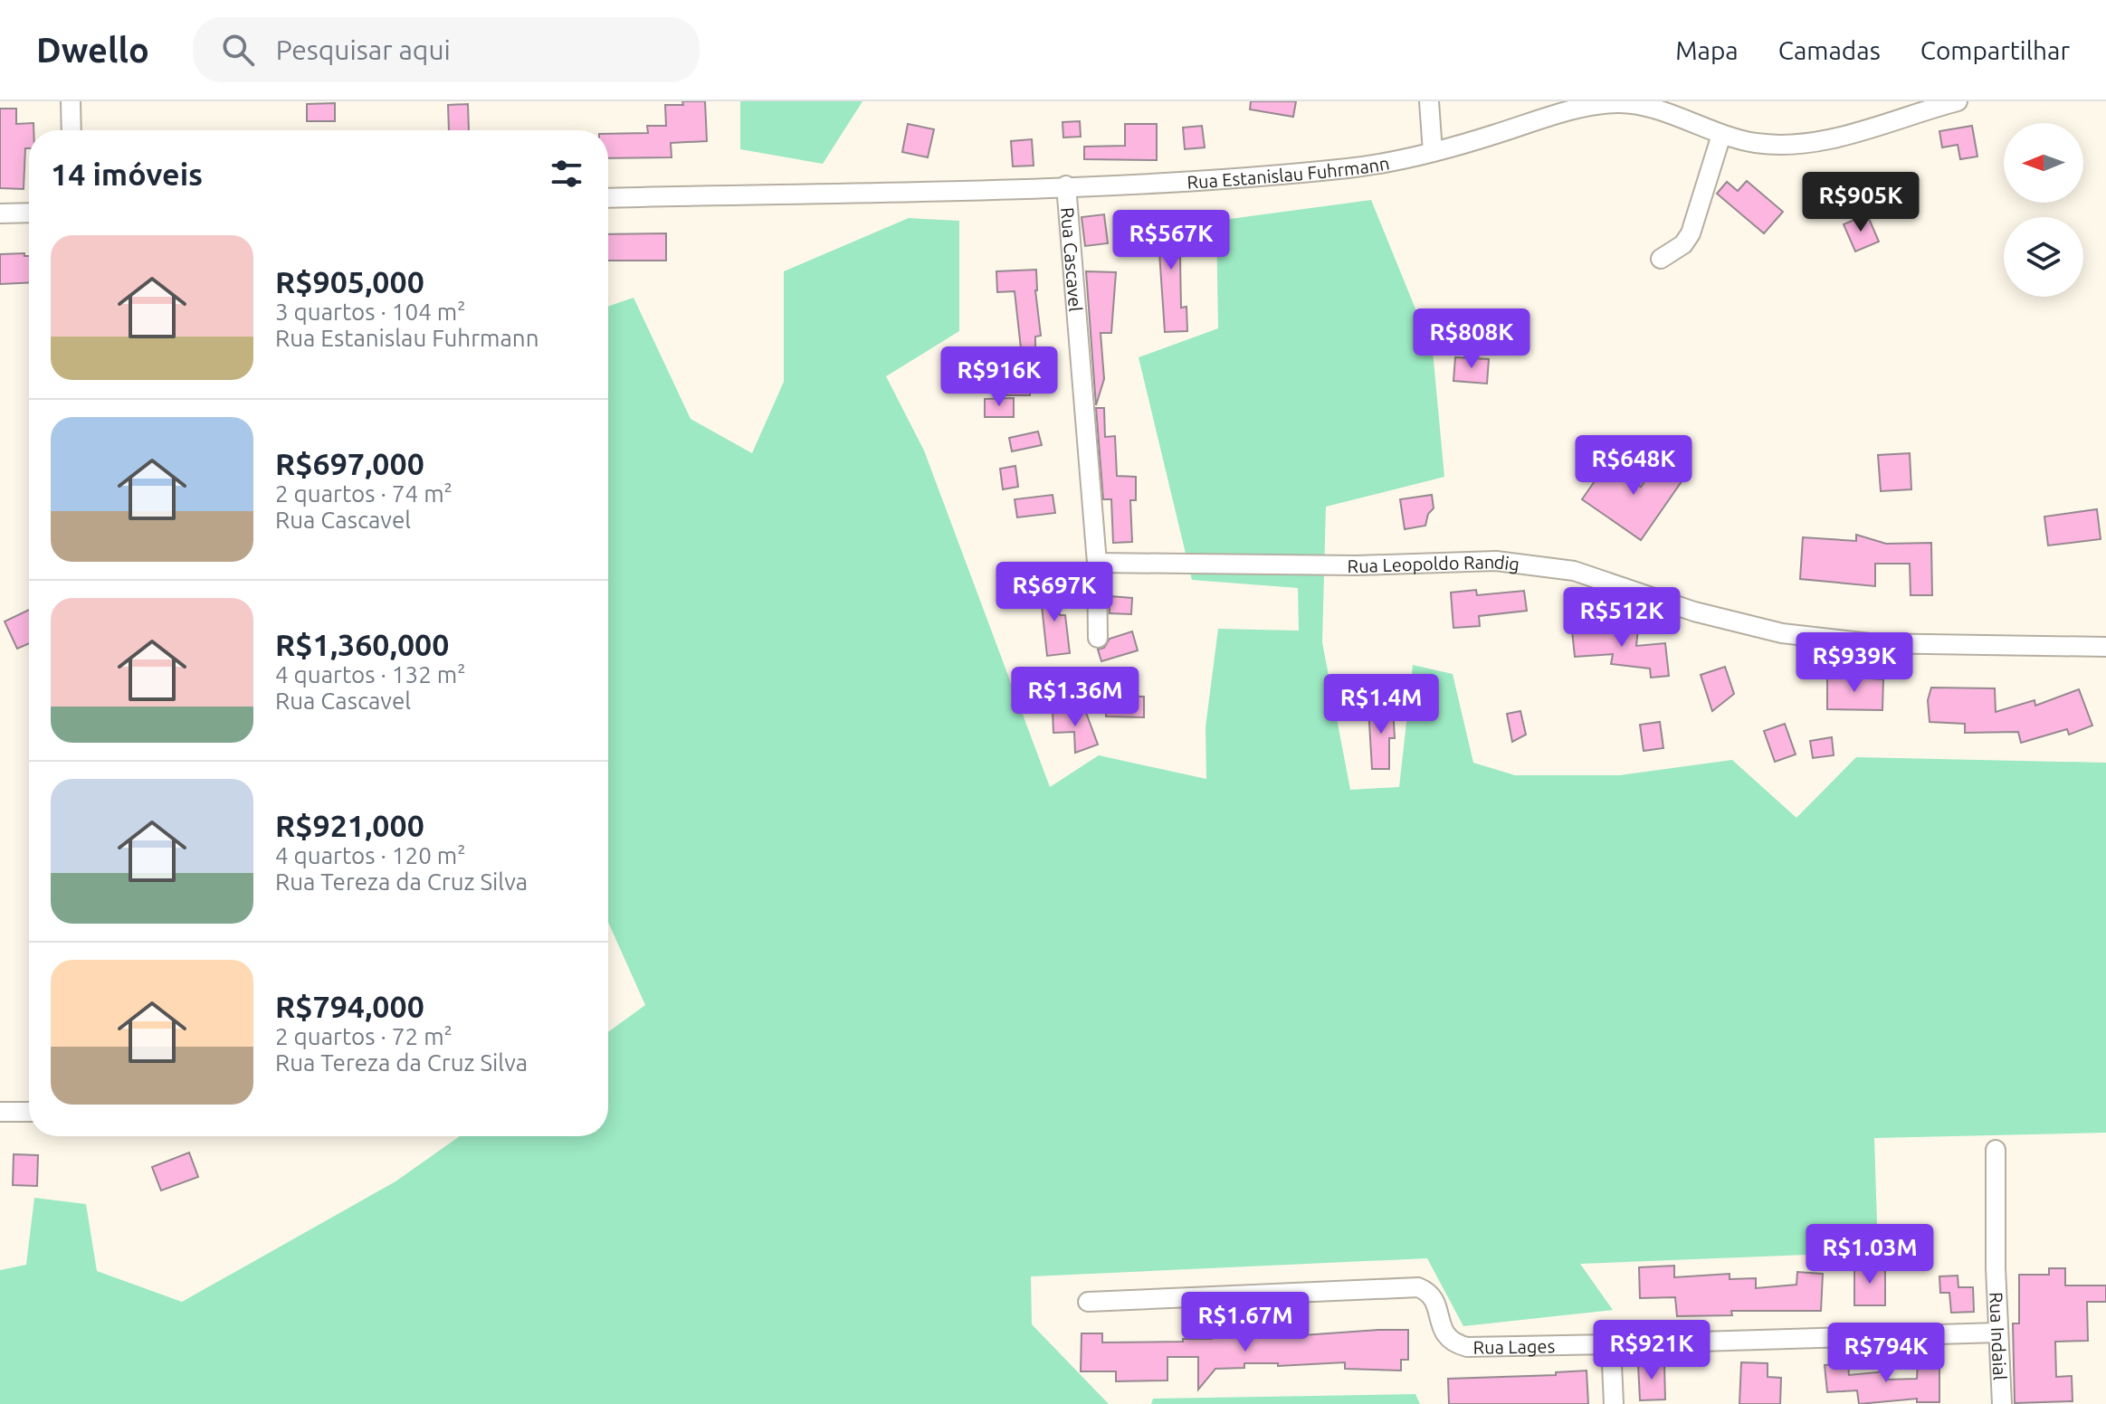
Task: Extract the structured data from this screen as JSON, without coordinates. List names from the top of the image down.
{
  "streets": {
    "street": [
      "Rua Estanislau Fuhrmann",
      "Rua Cascavel",
      "Rua Leopoldo Randig",
      "Rua Indaial",
      "Rua Lages"
    ]
  },
  "crossings": [
    ["Rua Estanislau Fuhrmann", "Rua Cascavel"],
    ["Rua Cascavel", "Rua Leopoldo Randig"]
  ],
  "north": "left",
  "page": {
    "header": "Dwello",
    "search": "Pesquisar aqui",
    "nav": ["Mapa", "Camadas", "Compartilhar"],
    "heading": "14 imóveis",
    "price": [
      "R$905K",
      "R$567K",
      "R$808K",
      "R$916K",
      "R$648K",
      "R$697K",
      "R$512K",
      "R$939K",
      "R$1.36M",
      "R$1.4M",
      "R$1.03M",
      "R$1.67M",
      "R$921K",
      "R$794K"
    ],
    "list": [
      {
        "name": "R$905,000",
        "note": "3 quartos · 104 m² · Rua Estanislau Fuhrmann"
      },
      {
        "name": "R$697,000",
        "note": "2 quartos · 74 m² · Rua Cascavel"
      },
      {
        "name": "R$1,360,000",
        "note": "4 quartos · 132 m² · Rua Cascavel"
      },
      {
        "name": "R$921,000",
        "note": "4 quartos · 120 m² · Rua Tereza da Cruz Silva"
      },
      {
        "name": "R$794,000",
        "note": "2 quartos · 72 m² · Rua Tereza da Cruz Silva"
      }
    ]
  }
}
